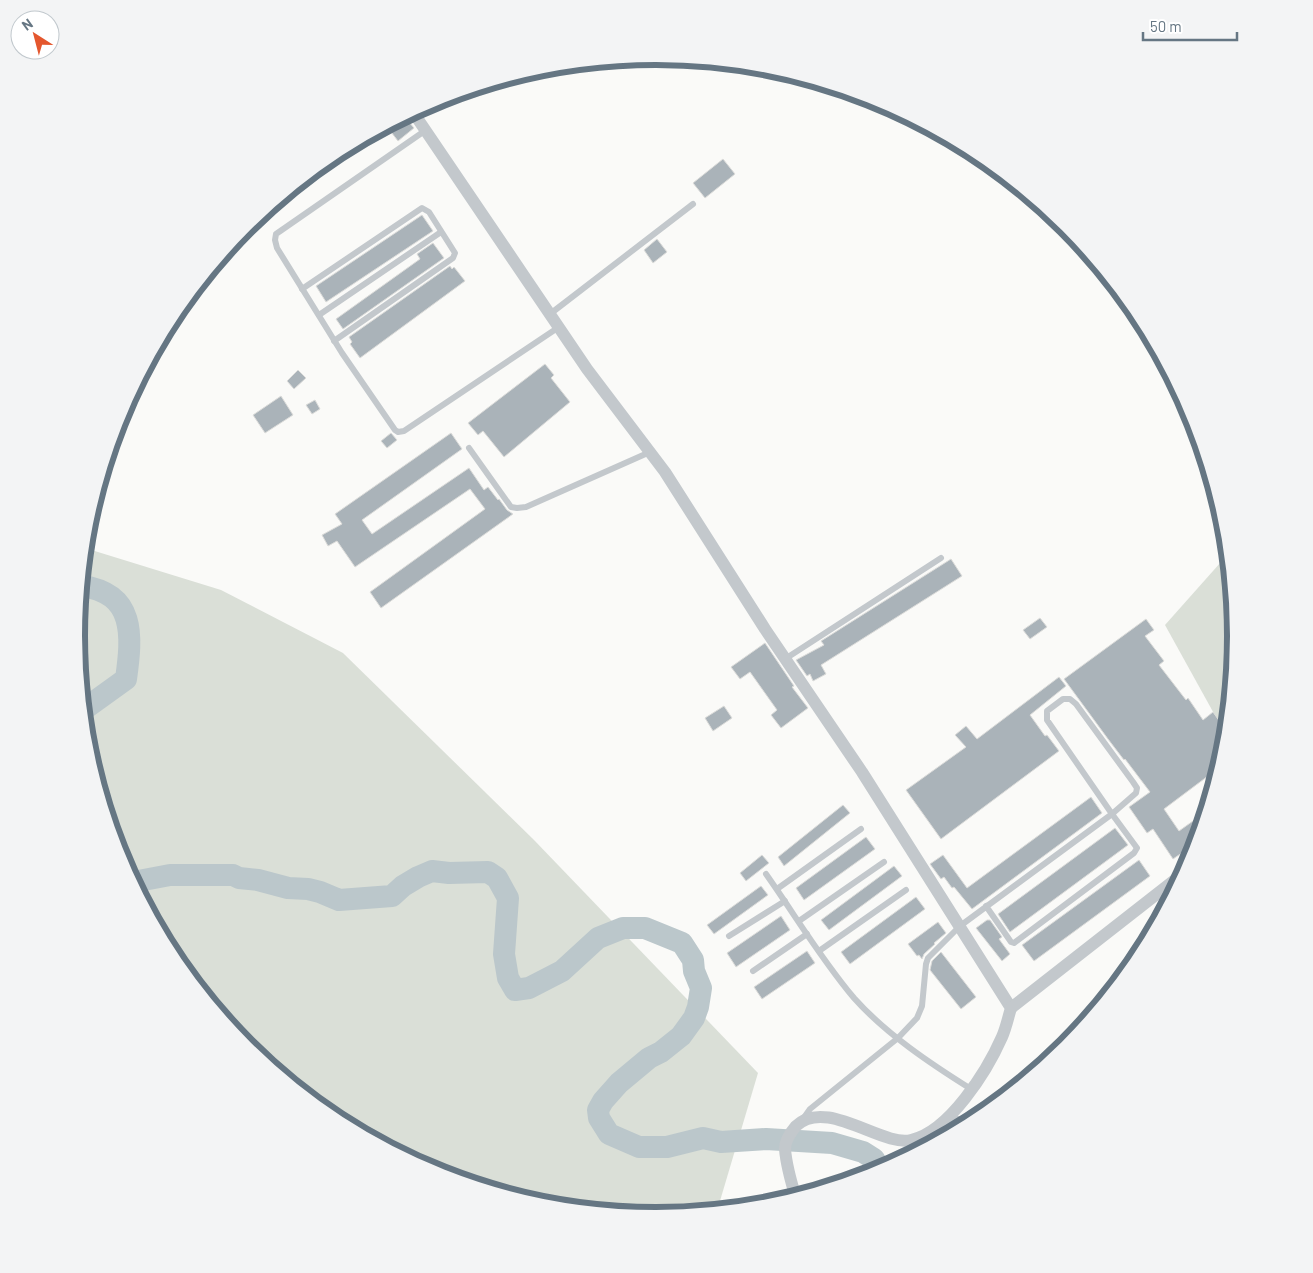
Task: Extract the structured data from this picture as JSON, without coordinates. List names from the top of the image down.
{
  "scale_bar": "50 m",
  "north": "top left"
}
